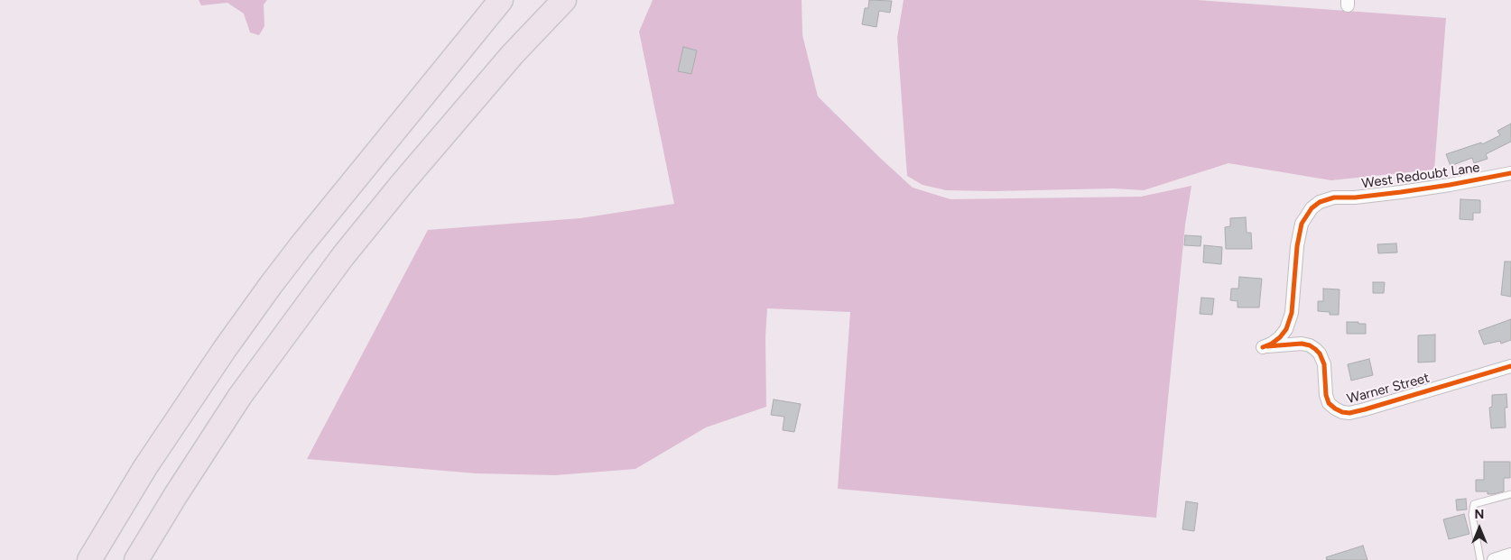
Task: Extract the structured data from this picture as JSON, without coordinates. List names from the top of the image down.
{
  "streets": {
    "street": ["West Redoubt Lane", "Warner Street"]
  },
  "crossings": [
    ["West Redoubt Lane", "Warner Street"]
  ],
  "north": "top"
}
